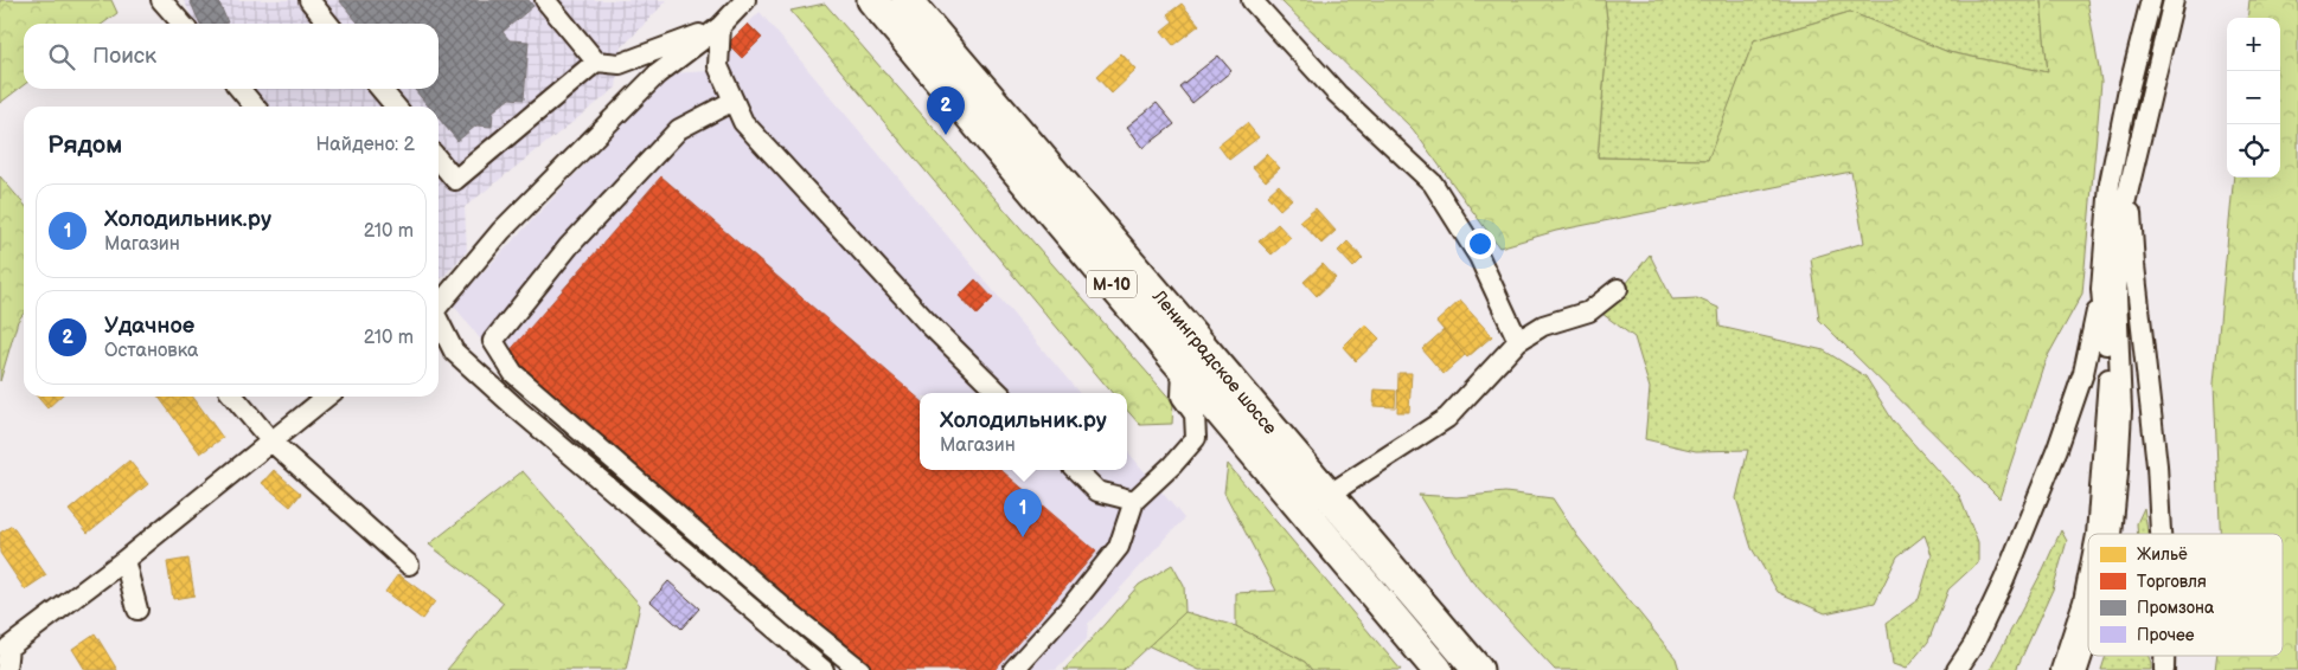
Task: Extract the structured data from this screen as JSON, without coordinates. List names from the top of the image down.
{
  "streets": {
    "highway": ["М-10", "Ленинградское шоссе"]
  },
  "legend": [
    "Жильё",
    "Торговля",
    "Промзона",
    "Прочее"
  ],
  "page": {
    "map_buttons": ["+", "−"],
    "search": "Поиск",
    "pins": ["2", "1"],
    "heading": ["Рядом", "Найдено: 2"],
    "list": [
      {
        "mark": "1",
        "name": "Холодильник.ру",
        "note": "Магазин",
        "value": "210 m"
      },
      {
        "mark": "2",
        "name": "Удачное",
        "note": "Остановка",
        "value": "210 m"
      }
    ],
    "popup": ["Холодильник.ру", "Магазин"]
  }
}
